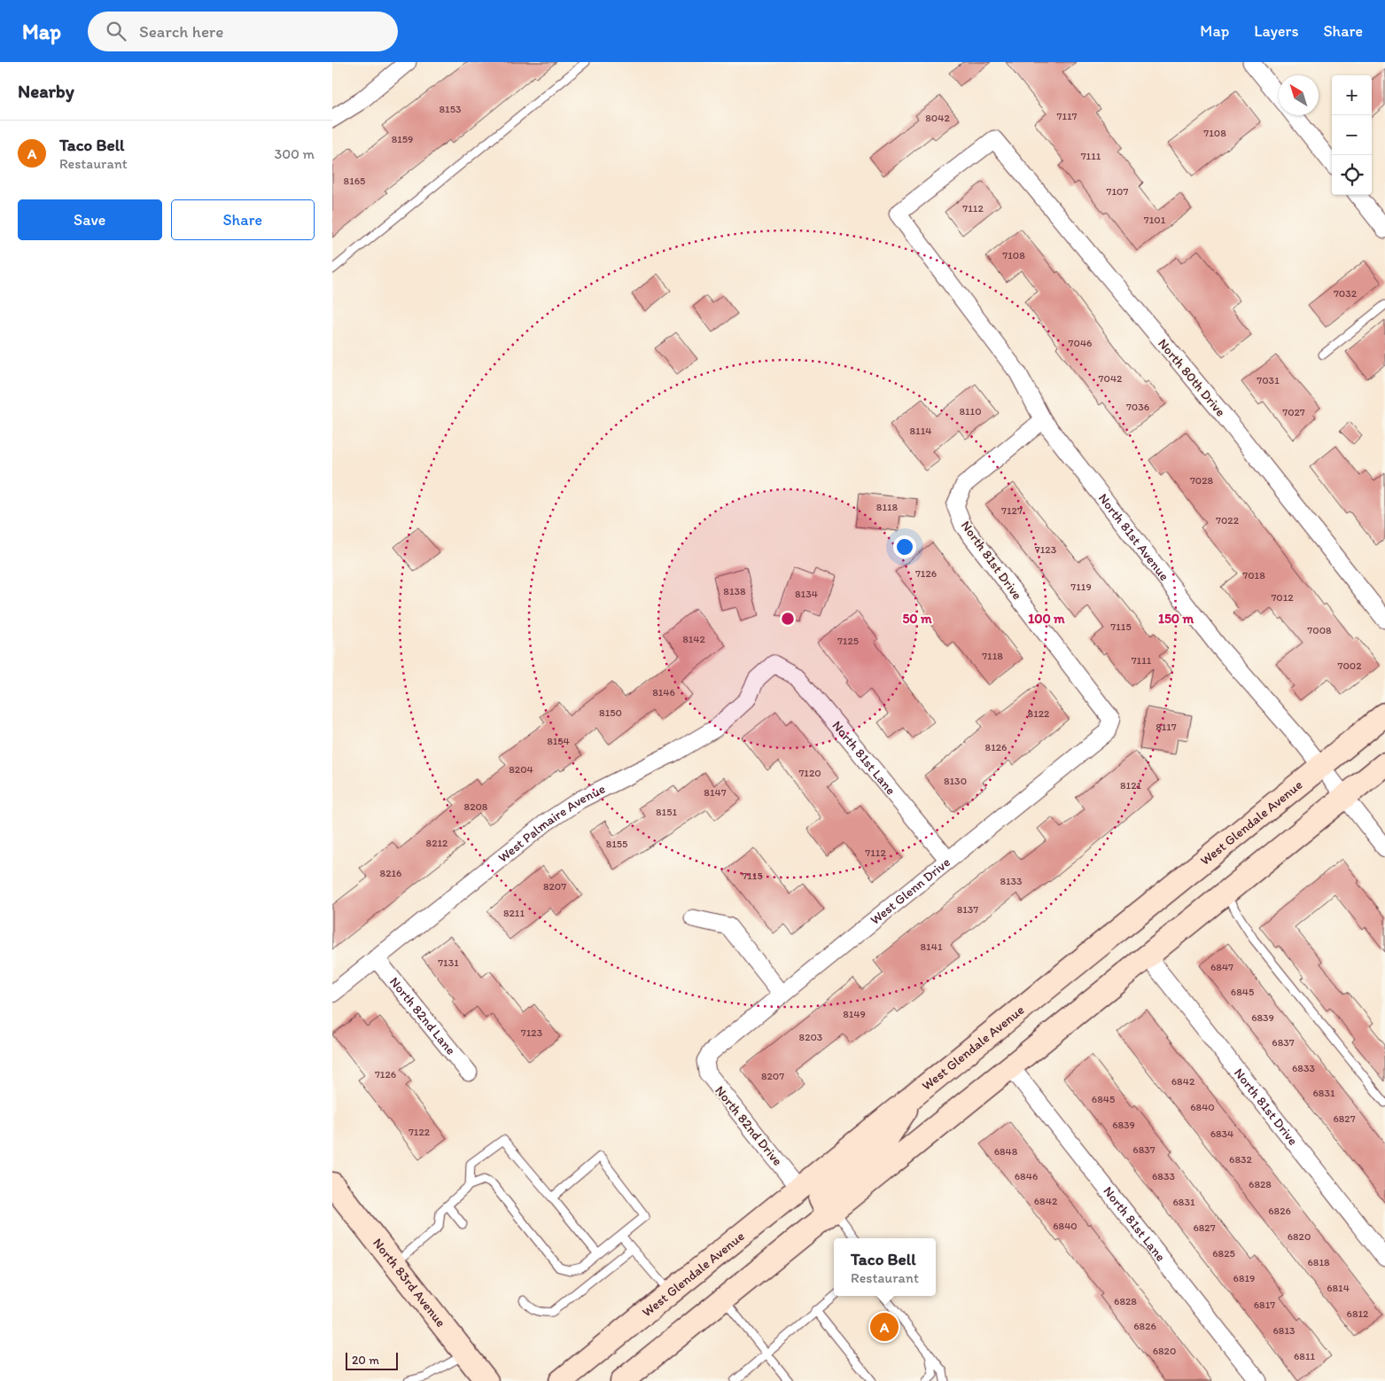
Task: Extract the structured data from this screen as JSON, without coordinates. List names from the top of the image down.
{
  "streets": {
    "main road": ["West Glendale Avenue", "North 83rd Avenue"],
    "street": [
      "North 80th Drive",
      "North 81st Avenue",
      "North 81st Drive",
      "North 81st Lane",
      "West Palmaire Avenue",
      "West Glenn Drive",
      "North 82nd Lane",
      "North 82nd Drive"
    ]
  },
  "crossings": [
    ["North 80th Drive", "North 81st Avenue"],
    ["North 81st Avenue", "North 81st Drive"],
    ["North 81st Avenue", "West Glendale Avenue"],
    ["North 81st Drive", "West Glenn Drive"],
    ["North 81st Lane", "West Palmaire Avenue"],
    ["North 81st Lane", "West Glenn Drive"],
    ["West Glendale Avenue", "North 82nd Drive"],
    ["West Palmaire Avenue", "North 82nd Lane"],
    ["West Glenn Drive", "North 82nd Drive"]
  ],
  "house_numbers": [
    "8153",
    "7117",
    "8042",
    "7108",
    "8159",
    "7111",
    "8165",
    "7107",
    "7112",
    "7101",
    "7108",
    "7032",
    "7046",
    "7042",
    "7031",
    "7036",
    "8110",
    "7027",
    "8114",
    "7028",
    "8118",
    "7127",
    "7022",
    "7123",
    "7126",
    "7018",
    "7119",
    "8138",
    "8134",
    "7012",
    "7115",
    "7008",
    "8142",
    "7125",
    "7118",
    "7111",
    "7002",
    "8146",
    "8150",
    "8122",
    "8117",
    "8154",
    "8126",
    "8204",
    "7120",
    "8130",
    "8121",
    "8147",
    "8208",
    "8151",
    "8212",
    "8155",
    "7112",
    "8216",
    "7115",
    "8133",
    "8207",
    "8137",
    "8211",
    "8141",
    "7131",
    "6847",
    "6845",
    "8149",
    "6839",
    "7123",
    "8203",
    "6837",
    "6833",
    "7126",
    "8207",
    "6842",
    "6831",
    "6845",
    "6840",
    "6827",
    "6839",
    "7122",
    "6834",
    "6837",
    "6848",
    "6832",
    "6846",
    "6833",
    "6828",
    "6842",
    "6831",
    "6826",
    "6840",
    "6827",
    "6820",
    "6825",
    "6818",
    "6819",
    "6814",
    "6828",
    "6817",
    "6812",
    "6826",
    "6813",
    "6820",
    "6811"
  ],
  "scale_bar": "20 m",
  "north": "top left",
  "page": {
    "header": "Map",
    "search": "Search here",
    "nav": ["Map", "Layers", "Share"],
    "heading": "Nearby",
    "map_buttons": ["+", "−"],
    "list": [
      {
        "mark": "A",
        "name": "Taco Bell",
        "note": "Restaurant",
        "value": "300 m"
      }
    ],
    "buttons": ["Save", "Share"],
    "popup": ["Taco Bell", "Restaurant"],
    "pins": "A",
    "scale": "20 m"
  },
  "rings": ["50 m", "100 m", "150 m"]
}
